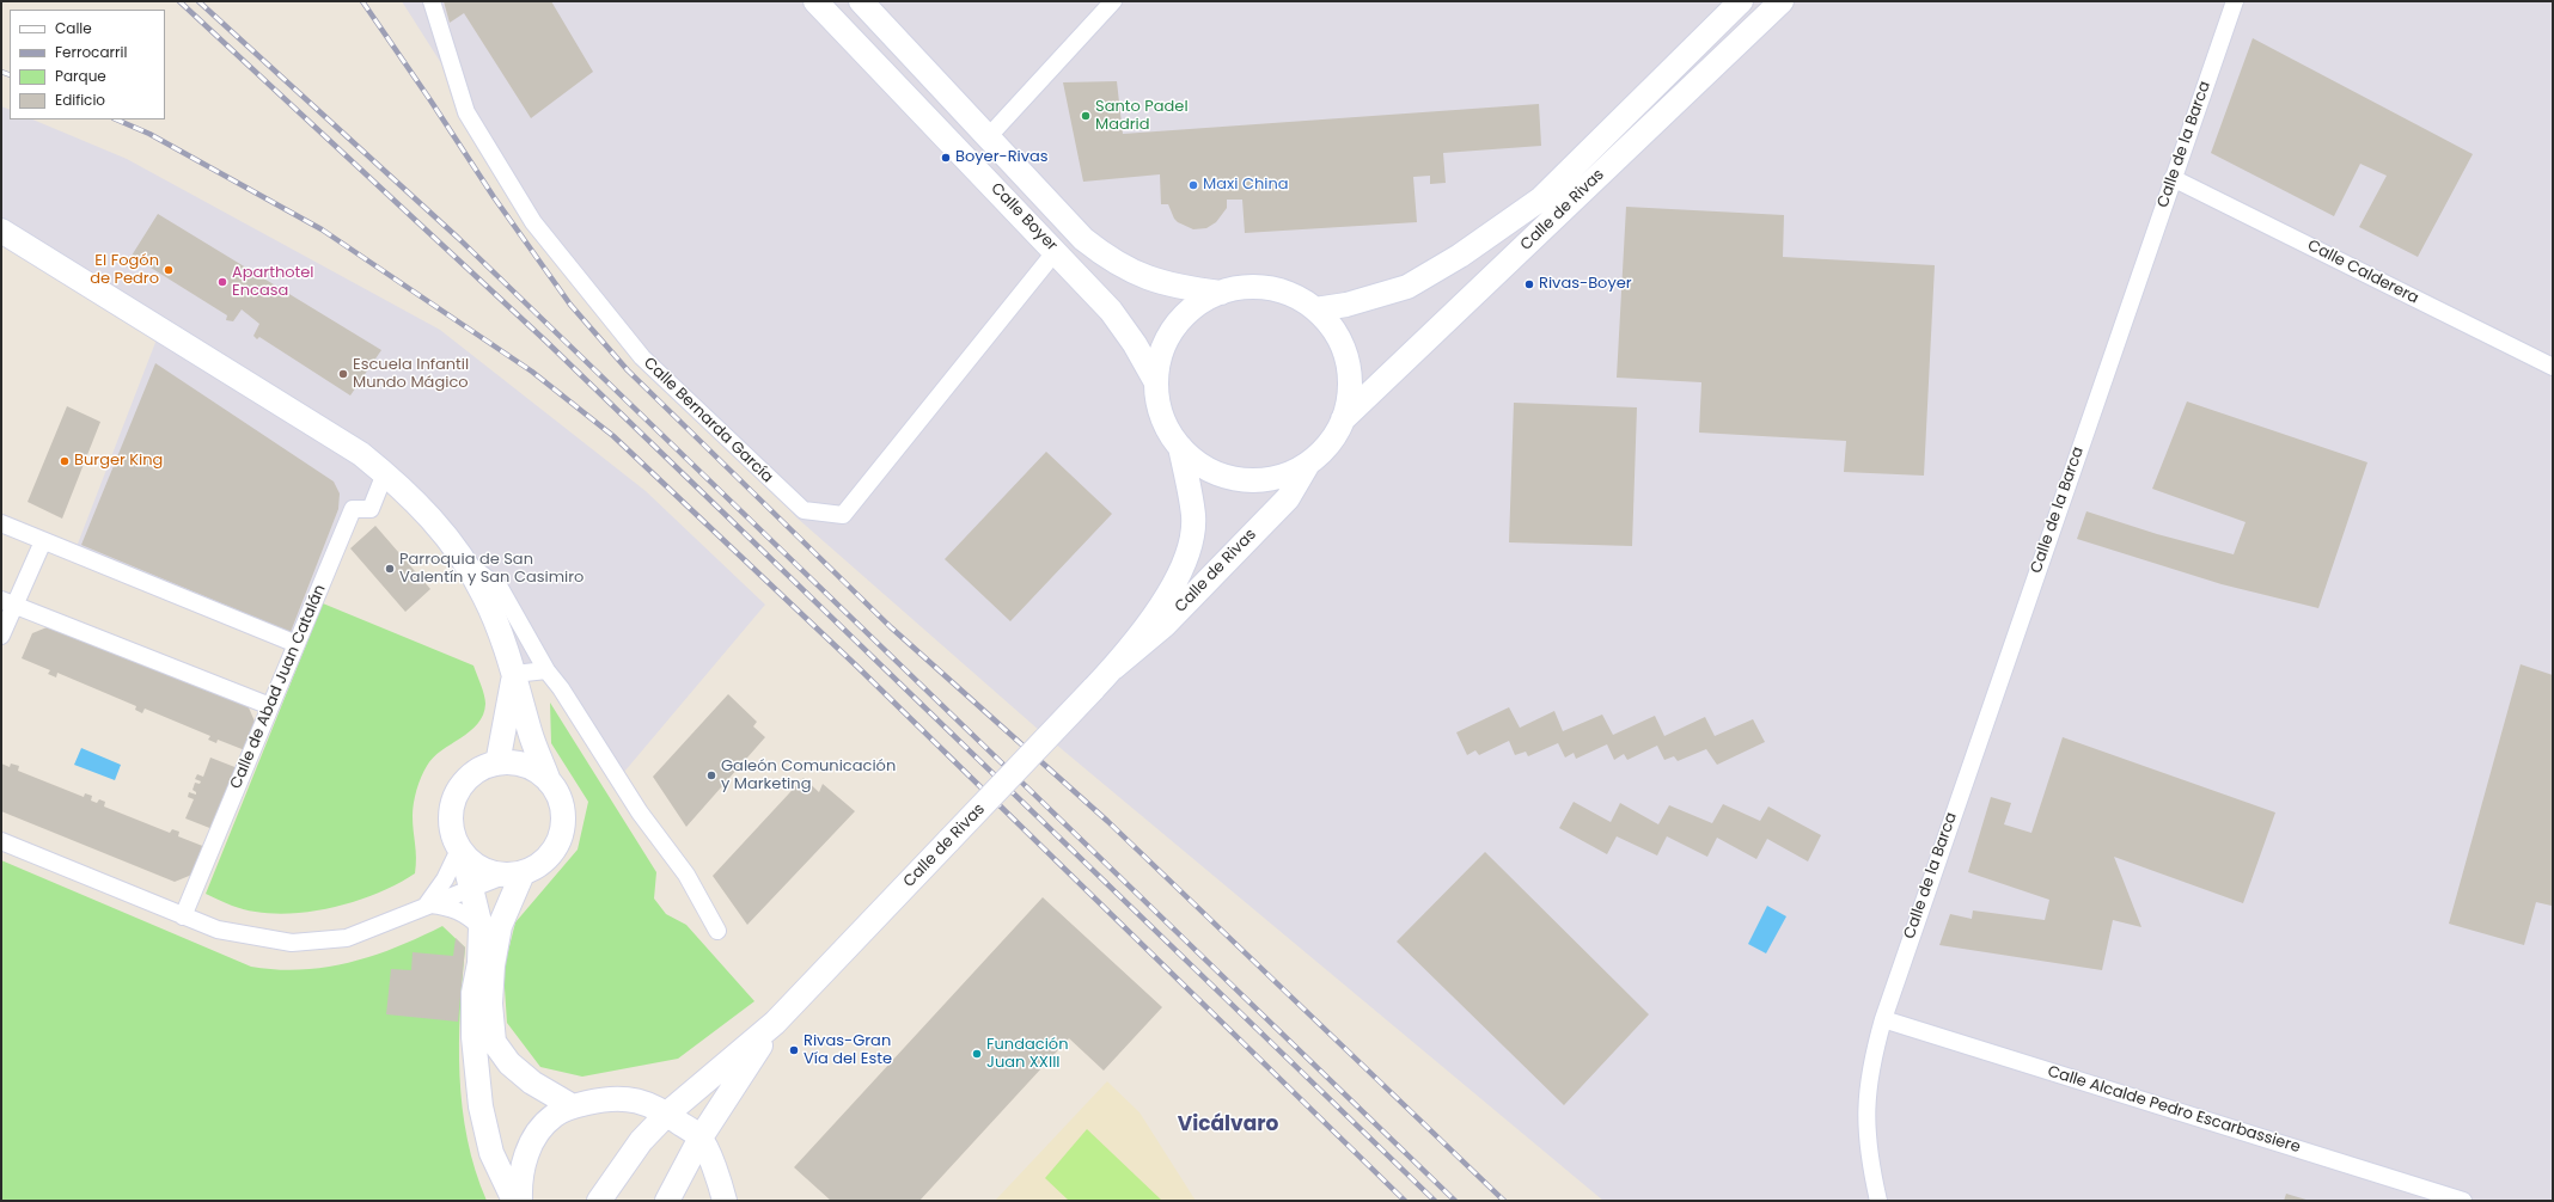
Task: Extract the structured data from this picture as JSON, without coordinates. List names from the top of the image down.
{
  "streets": {
    "main road": ["Calle de Rivas", "Calle Boyer"],
    "street": [
      "Calle de la Barca",
      "Calle Calderera",
      "Calle Bernarda García",
      "Calle de Abad Juan Catalán",
      "Calle Alcalde Pedro Escarbassiere"
    ]
  },
  "crossings": [
    ["Calle de la Barca", "Calle Calderera"],
    ["Calle de la Barca", "Calle Alcalde Pedro Escarbassiere"],
    ["Calle Boyer", "Calle Bernarda García"]
  ],
  "districts": ["Vicálvaro"],
  "places": [
    "Santo Padel Madrid",
    "Boyer-Rivas",
    "Maxi China",
    "El Fogón de Pedro",
    "Aparthotel Encasa",
    "Rivas-Boyer",
    "Escuela Infantil Mundo Mágico",
    "Burger King",
    "Parroquia de San Valentín y San Casimiro",
    "Galeón Comunicación y Marketing",
    "Rivas-Gran Vía del Este",
    "Fundación Juan XXIII"
  ],
  "legend": [
    "Calle",
    "Ferrocarril",
    "Parque",
    "Edificio"
  ]
}
